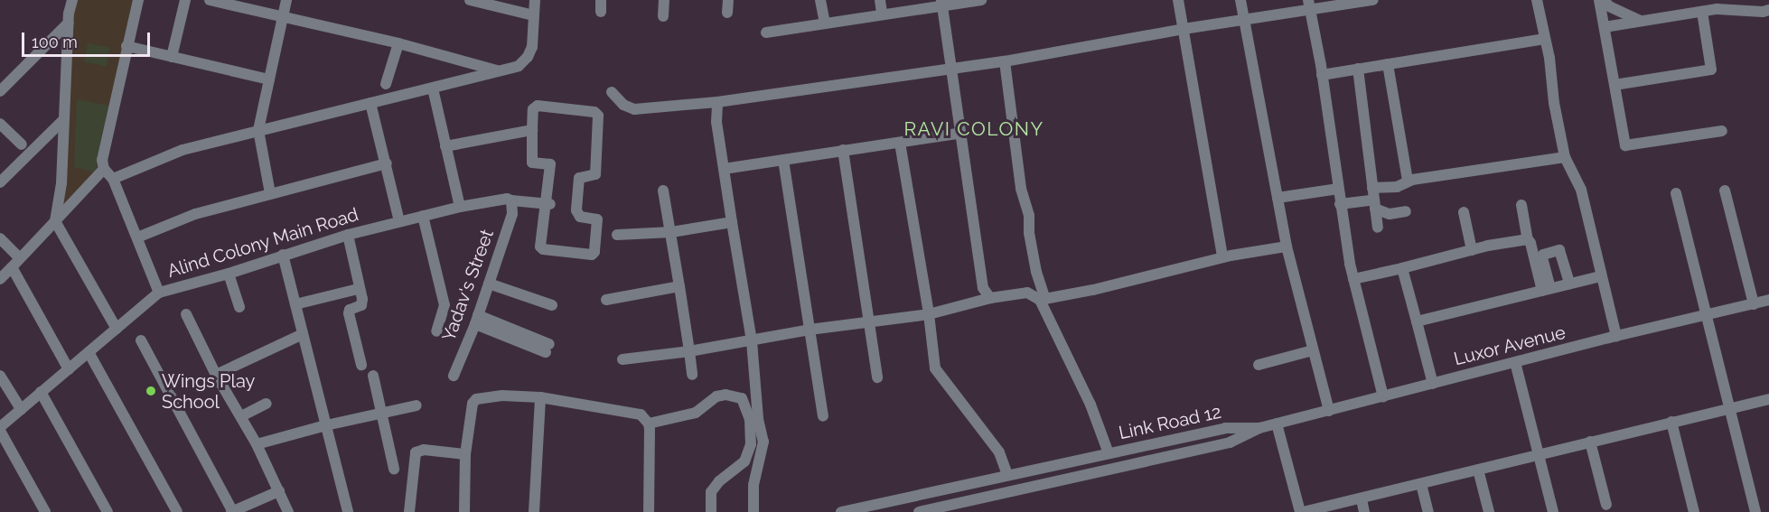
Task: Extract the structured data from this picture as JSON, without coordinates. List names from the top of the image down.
{
  "streets": {
    "street": [
      "Alind Colony Main Road",
      "Yadav's Street",
      "Luxor Avenue",
      "Link Road 12"
    ]
  },
  "crossings": [
    ["Alind Colony Main Road", "Yadav's Street"],
    ["Luxor Avenue", "Link Road 12"]
  ],
  "districts": ["RAVI COLONY"],
  "places": ["Wings Play School"],
  "scale_bar": "100 m"
}
